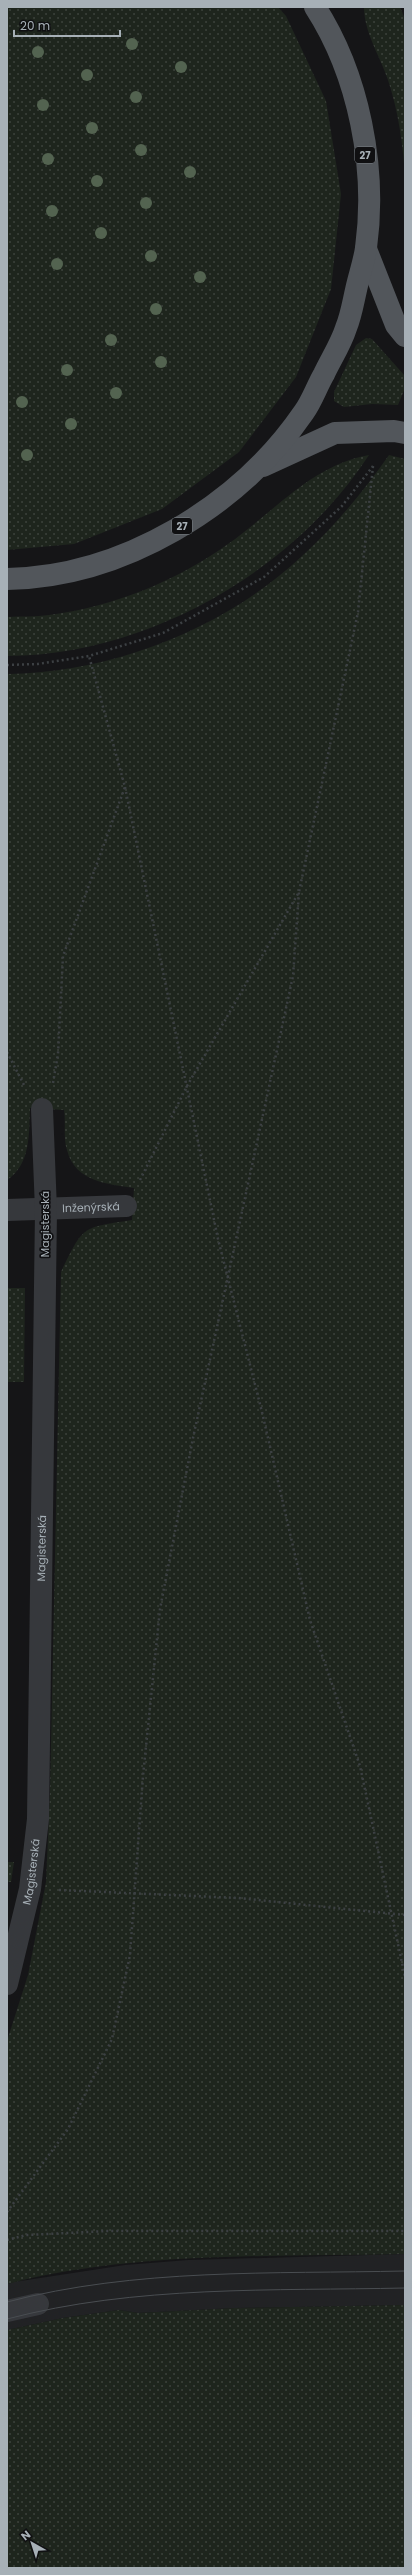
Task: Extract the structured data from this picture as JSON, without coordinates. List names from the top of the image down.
{
  "streets": {
    "main road": ["27"],
    "street": ["Inženýrská", "Magisterská"]
  },
  "crossings": [
    ["Inženýrská", "Magisterská"]
  ],
  "scale_bar": "20 m",
  "north": "top left"
}
